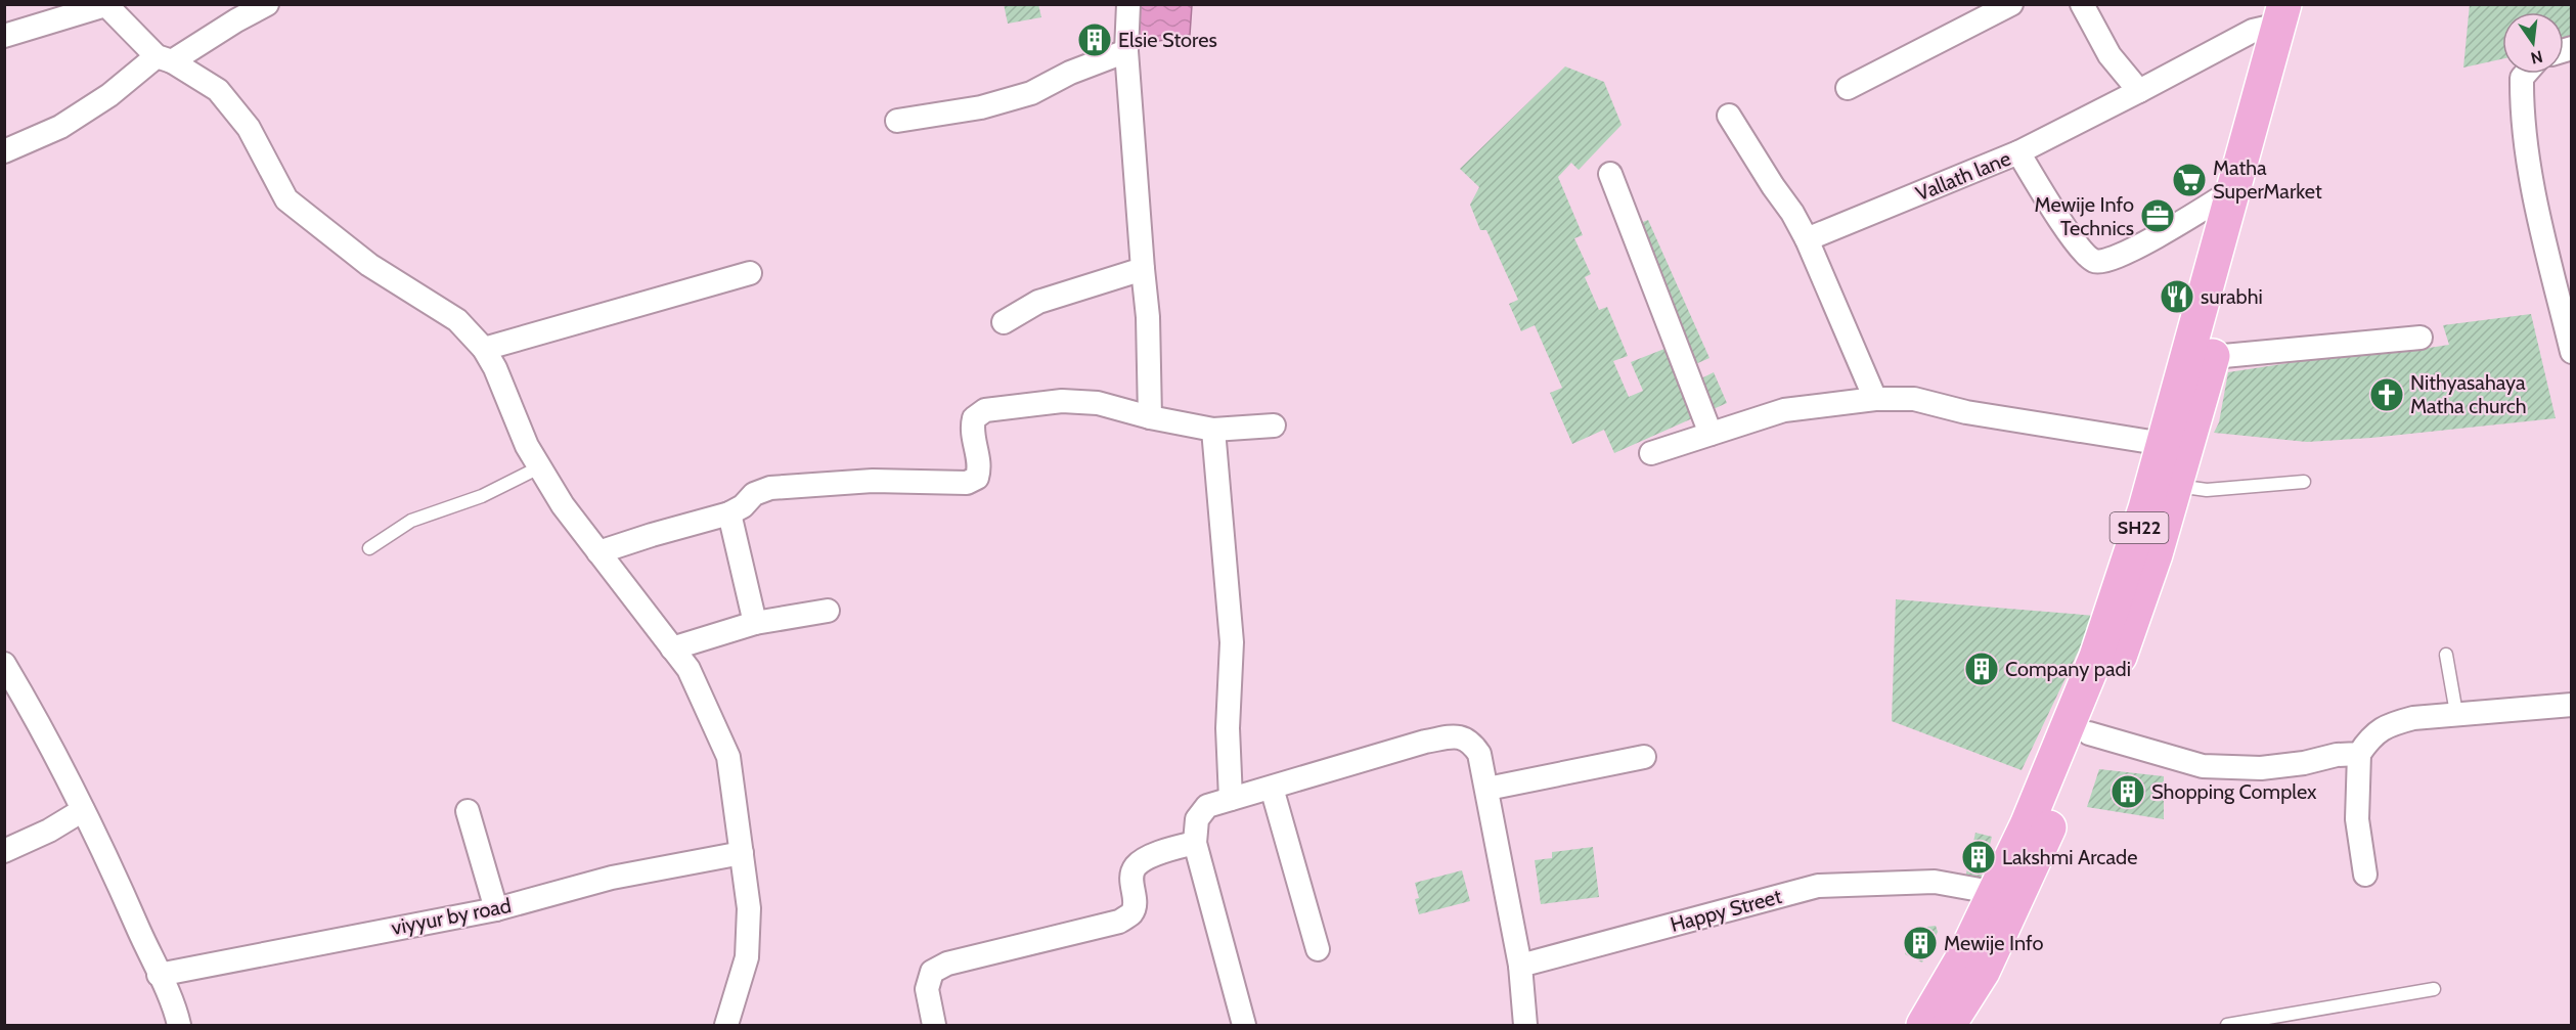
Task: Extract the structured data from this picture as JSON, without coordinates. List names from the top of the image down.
{
  "streets": {
    "main road": ["SH22"],
    "street": ["Vallath lane", "Happy Street", "viyyur by road"]
  },
  "crossings": [
    ["Vallath lane", "SH22"],
    ["SH22", "Happy Street"]
  ],
  "places": {
    "building": [
      "Elsie Stores",
      "Company padi",
      "Shopping Complex",
      "Lakshmi Arcade",
      "Mewije Info"
    ],
    "supermarket": ["Matha SuperMarket"],
    "office": ["Mewije Info Technics"],
    "restaurant": ["surabhi"],
    "church": ["Nithyasahaya Matha church"]
  },
  "north": "bottom"
}
